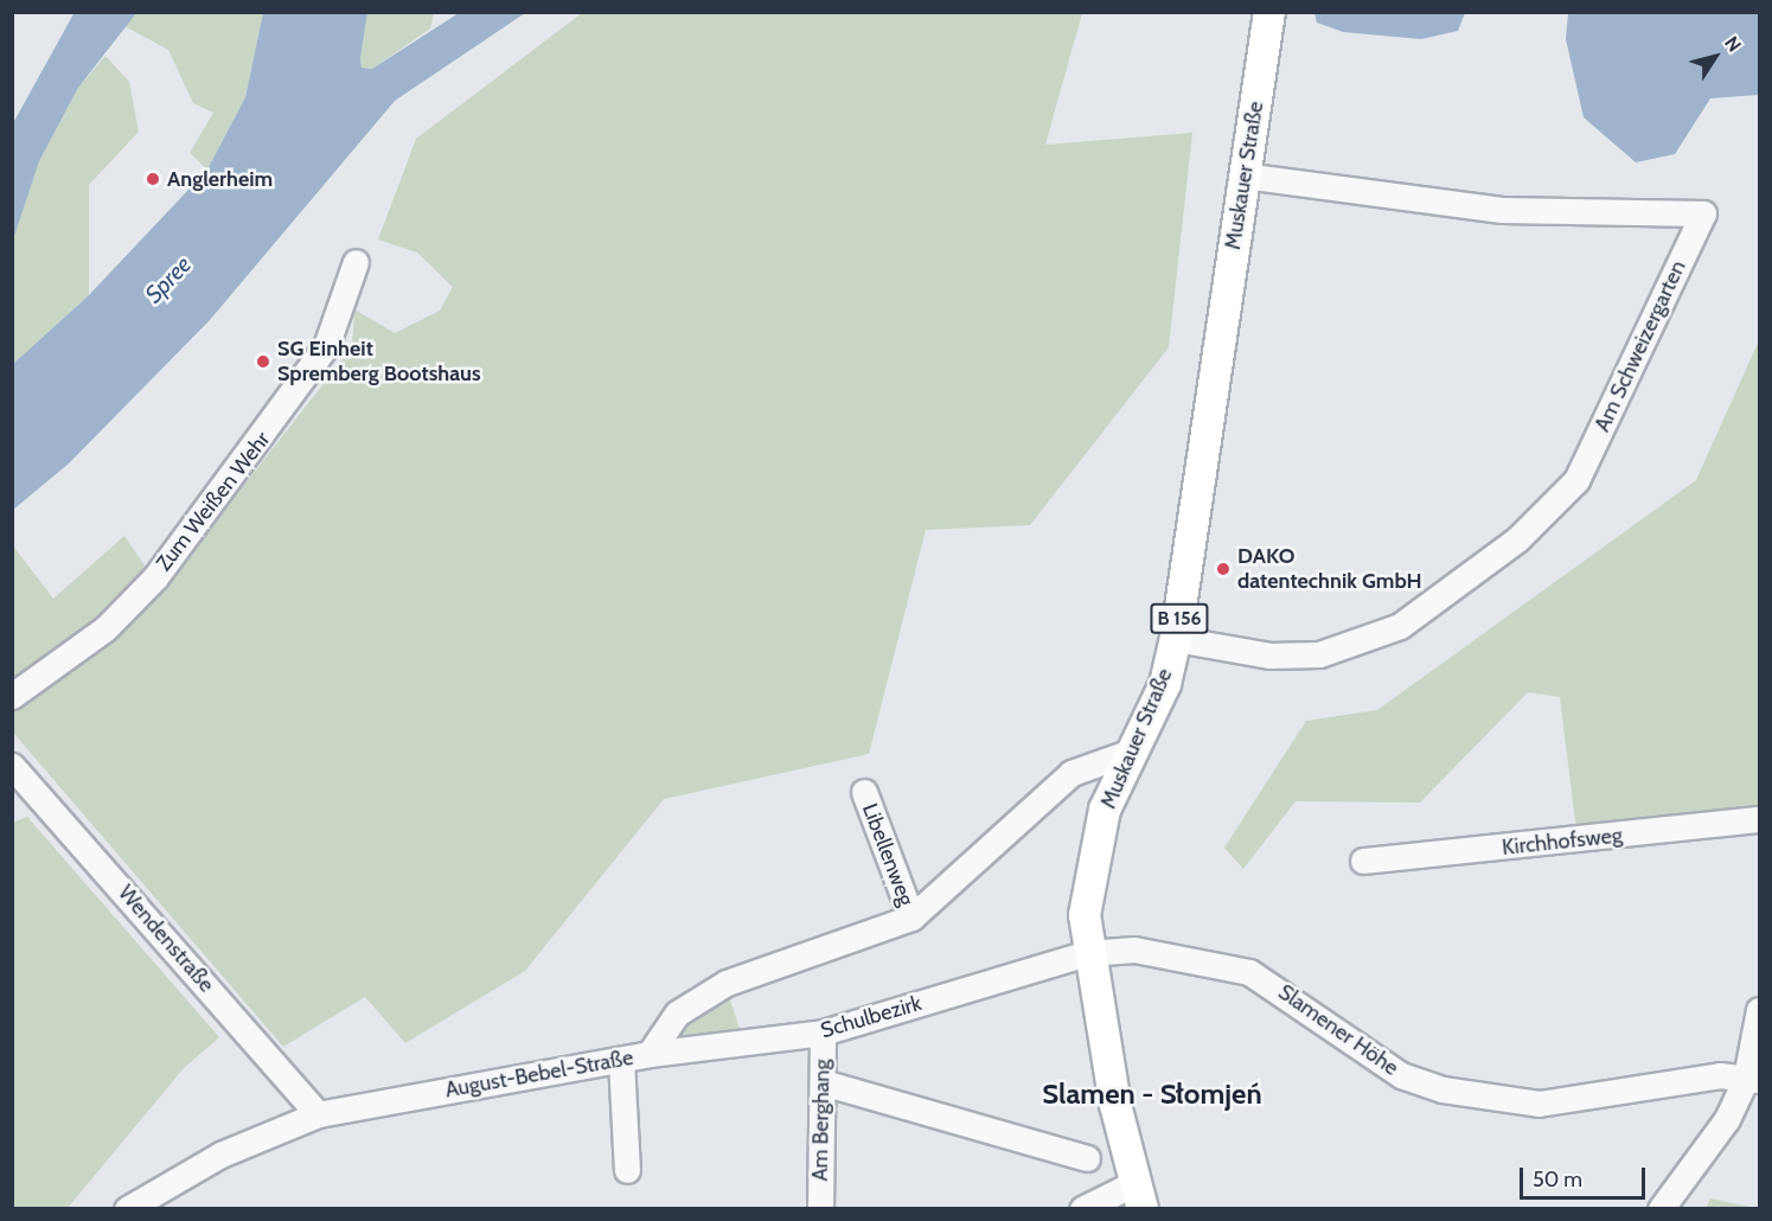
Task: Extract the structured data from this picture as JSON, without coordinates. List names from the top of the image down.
{
  "streets": {
    "main road": ["Muskauer Straße", "B 156"],
    "street": [
      "Am Schweizergarten",
      "Zum Weißen Wehr",
      "Kirchhofsweg",
      "Libellenweg",
      "Wendenstraße",
      "Schulbezirk",
      "Slamener Höhe",
      "August-Bebel-Straße",
      "Am Berghang"
    ]
  },
  "crossings": [
    ["Muskauer Straße", "Am Schweizergarten"],
    ["Muskauer Straße", "Schulbezirk"],
    ["Muskauer Straße", "Slamener Höhe"],
    ["Muskauer Straße", "August-Bebel-Straße"],
    ["Libellenweg", "August-Bebel-Straße"],
    ["Wendenstraße", "August-Bebel-Straße"],
    ["Schulbezirk", "Slamener Höhe"],
    ["Schulbezirk", "August-Bebel-Straße"],
    ["Schulbezirk", "Am Berghang"]
  ],
  "districts": ["Slamen - Słomjeń"],
  "water": ["Spree"],
  "places": ["Anglerheim", "SG Einheit Spremberg Bootshaus", "DAKO datentechnik GmbH"],
  "scale_bar": "50 m",
  "north": "top right"
}
